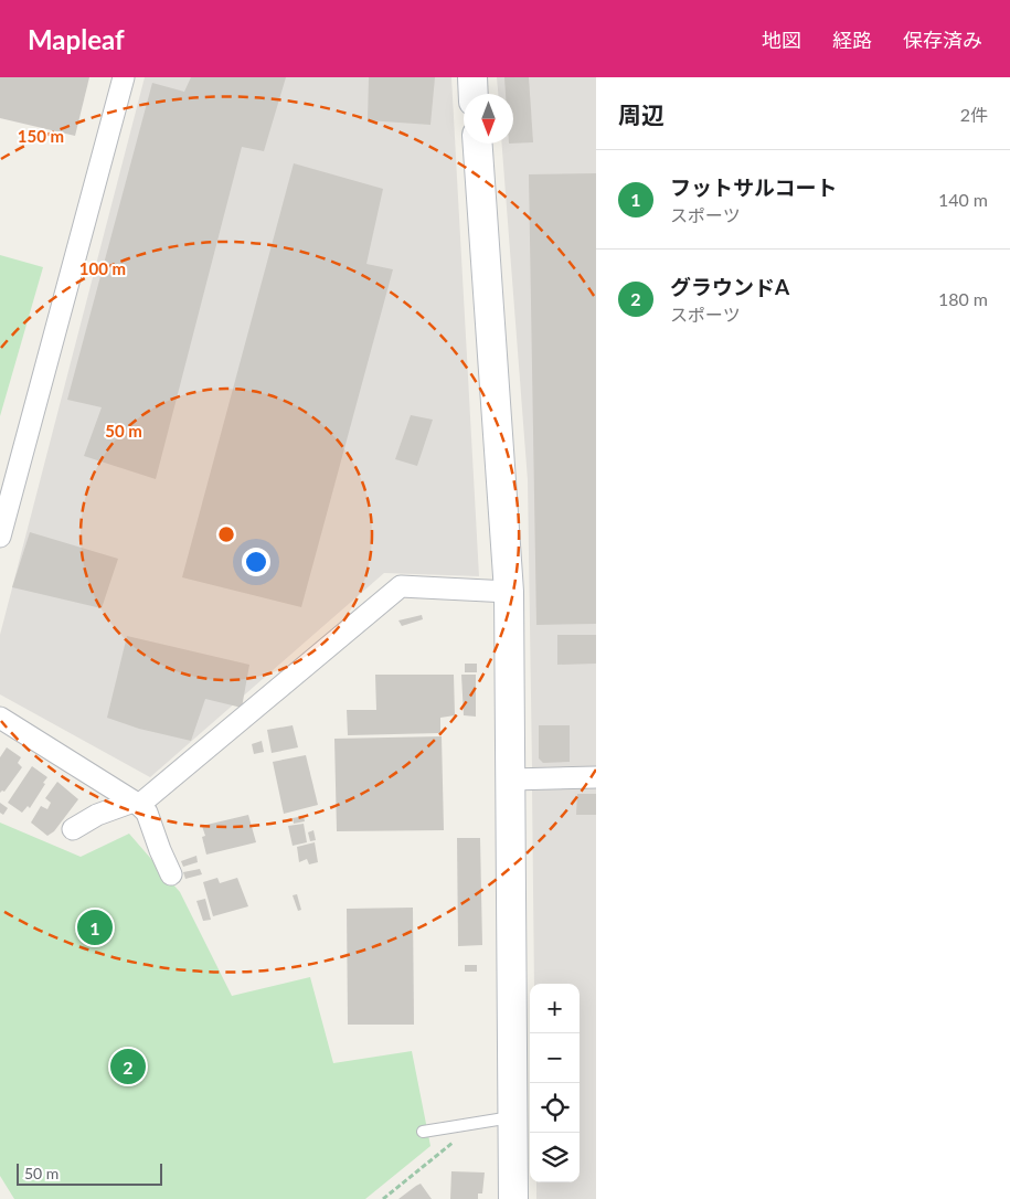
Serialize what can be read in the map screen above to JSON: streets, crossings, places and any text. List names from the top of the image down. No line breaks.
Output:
{"scale_bar":"50 m","north":"bottom","page":{"header":"Mapleaf","nav":["地図","経路","保存済み"],"heading":["周辺","2件"],"list":[{"mark":"1","name":"フットサルコート","note":"スポーツ","value":"140 m"},{"mark":"2","name":"グラウンドA","note":"スポーツ","value":"180 m"}],"pins":["1","2"],"map_buttons":["+","−"],"scale":"50 m"},"rings":["150 m","100 m","50 m"]}
